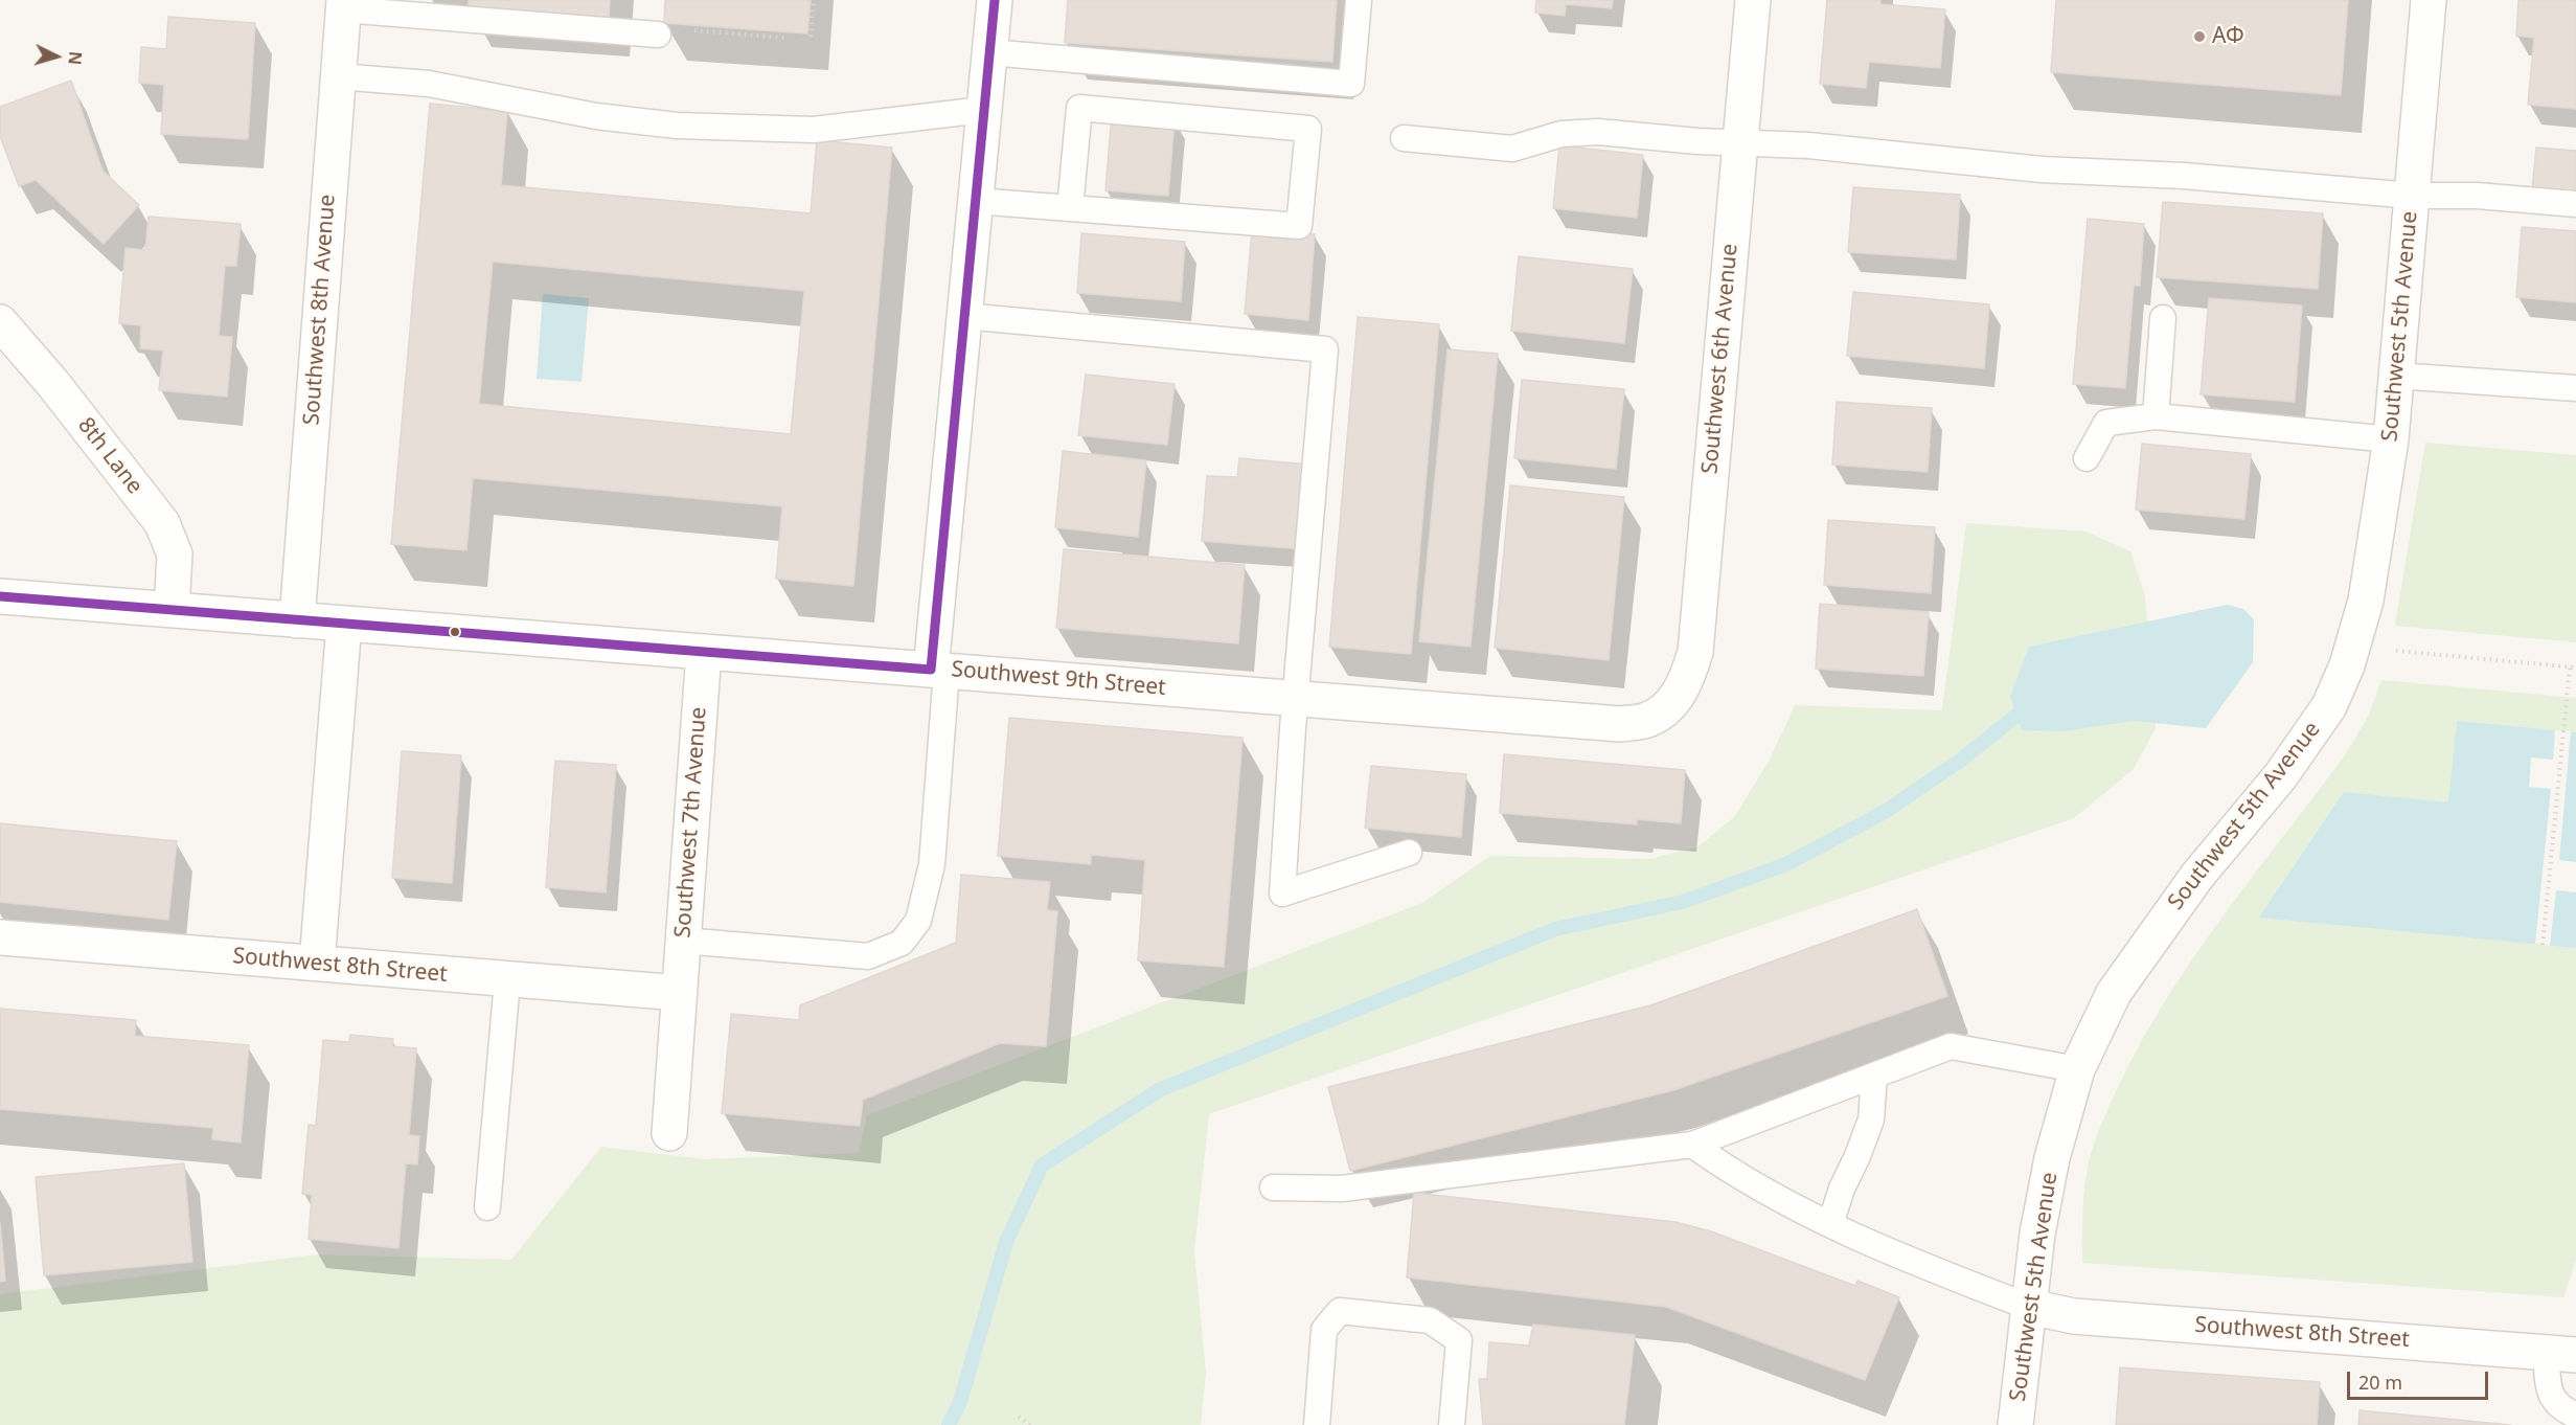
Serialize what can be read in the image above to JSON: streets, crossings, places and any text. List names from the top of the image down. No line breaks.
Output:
{"streets":{"street":["Southwest 8th Avenue","Southwest 5th Avenue","Southwest 6th Avenue","8th Lane","Southwest 9th Street","Southwest 7th Avenue","Southwest 8th Street"]},"crossings":[["Southwest 8th Avenue","Southwest 9th Street"],["Southwest 5th Avenue","Southwest 8th Street"],["Southwest 6th Avenue","Southwest 9th Street"],["8th Lane","Southwest 9th Street"],["Southwest 9th Street","Southwest 7th Avenue"],["Southwest 7th Avenue","Southwest 8th Street"]],"places":["ΑΦ"],"scale_bar":"20 m","north":"right"}
